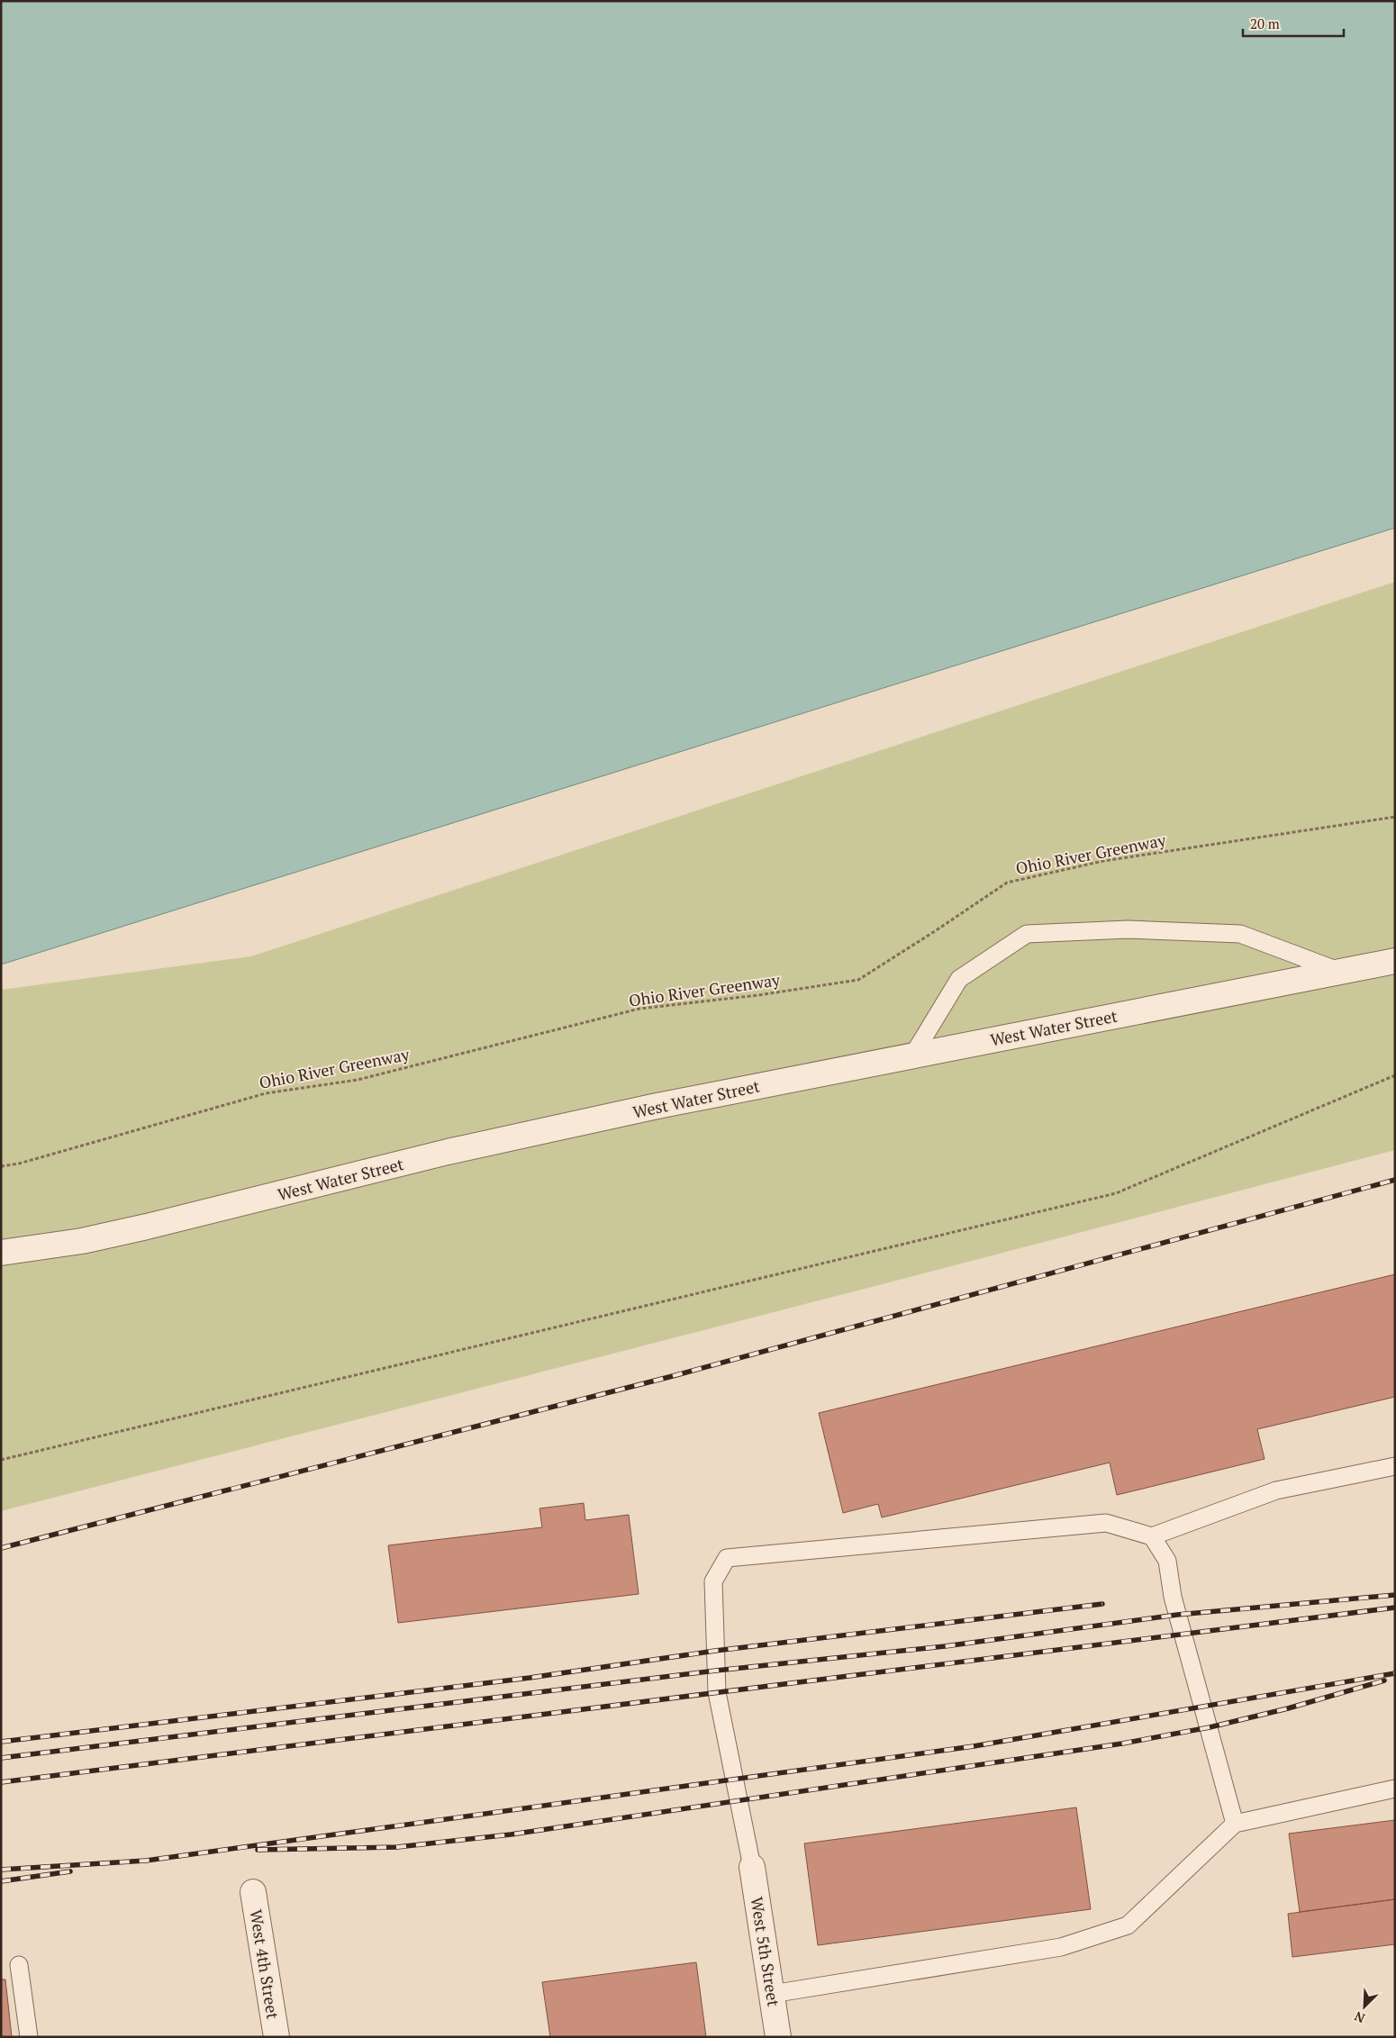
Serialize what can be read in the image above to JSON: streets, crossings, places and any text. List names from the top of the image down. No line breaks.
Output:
{"streets":{"street":["West Water Street","West 5th Street","West 4th Street"],"path":["Ohio River Greenway"]},"scale_bar":"20 m","north":"bottom left"}
